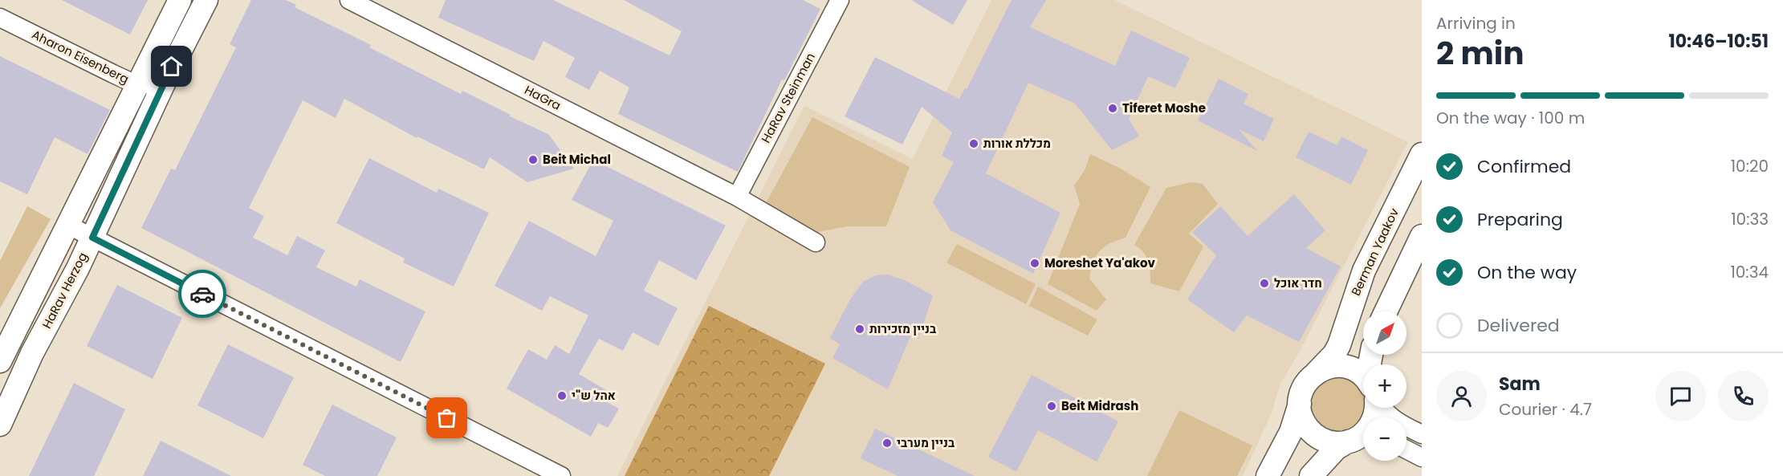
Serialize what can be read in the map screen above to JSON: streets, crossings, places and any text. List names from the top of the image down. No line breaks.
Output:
{"streets":{"street":["Aharon Eisenberg","HaGra","HaRav Steinman","Berman Yaakov","HaRav Herzog"]},"crossings":[["Aharon Eisenberg","HaRav Herzog"],["HaGra","HaRav Steinman"]],"places":["Tiferet Moshe","מכללת אורות","Beit Michal","Moreshet Ya'akov","חדר אוכל","בניין מזכירות","אהל ש\"י","Beit Midrash","בניין מערבי"],"north":"top right","page":{"heading":["2 min","Arriving in","10:46–10:51"],"panel":["Sam","Courier · 4.7"],"bar":"On the way · 100 m","list":[["Confirmed","10:20"],["Preparing","10:33"],["On the way","10:34"],"Delivered"],"map_buttons":["+","−"]}}
